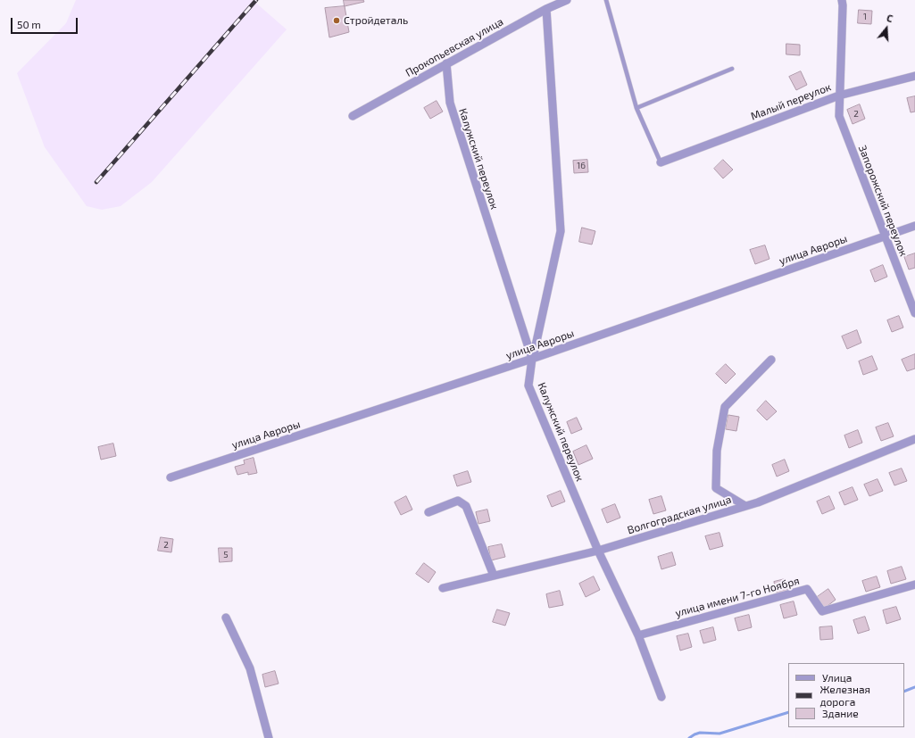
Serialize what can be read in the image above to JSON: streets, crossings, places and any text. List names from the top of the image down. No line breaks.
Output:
{"streets":{"street":["Прокопьевская улица","Малый переулок","Калужский переулок","Запорожский переулок","улица Авроры","Волгоградская улица","улица имени 7-го Ноября"]},"crossings":[["Прокопьевская улица","Калужский переулок"],["Малый переулок","Запорожский переулок"],["Калужский переулок","улица Авроры"],["Калужский переулок","Волгоградская улица"],["Калужский переулок","улица имени 7-го Ноября"],["Запорожский переулок","улица Авроры"]],"places":["Стройдеталь"],"house_numbers":["1","2","16","2","5"],"legend":["Улица","Железная дорога","Здание"],"scale_bar":"50 m","north":"top"}
